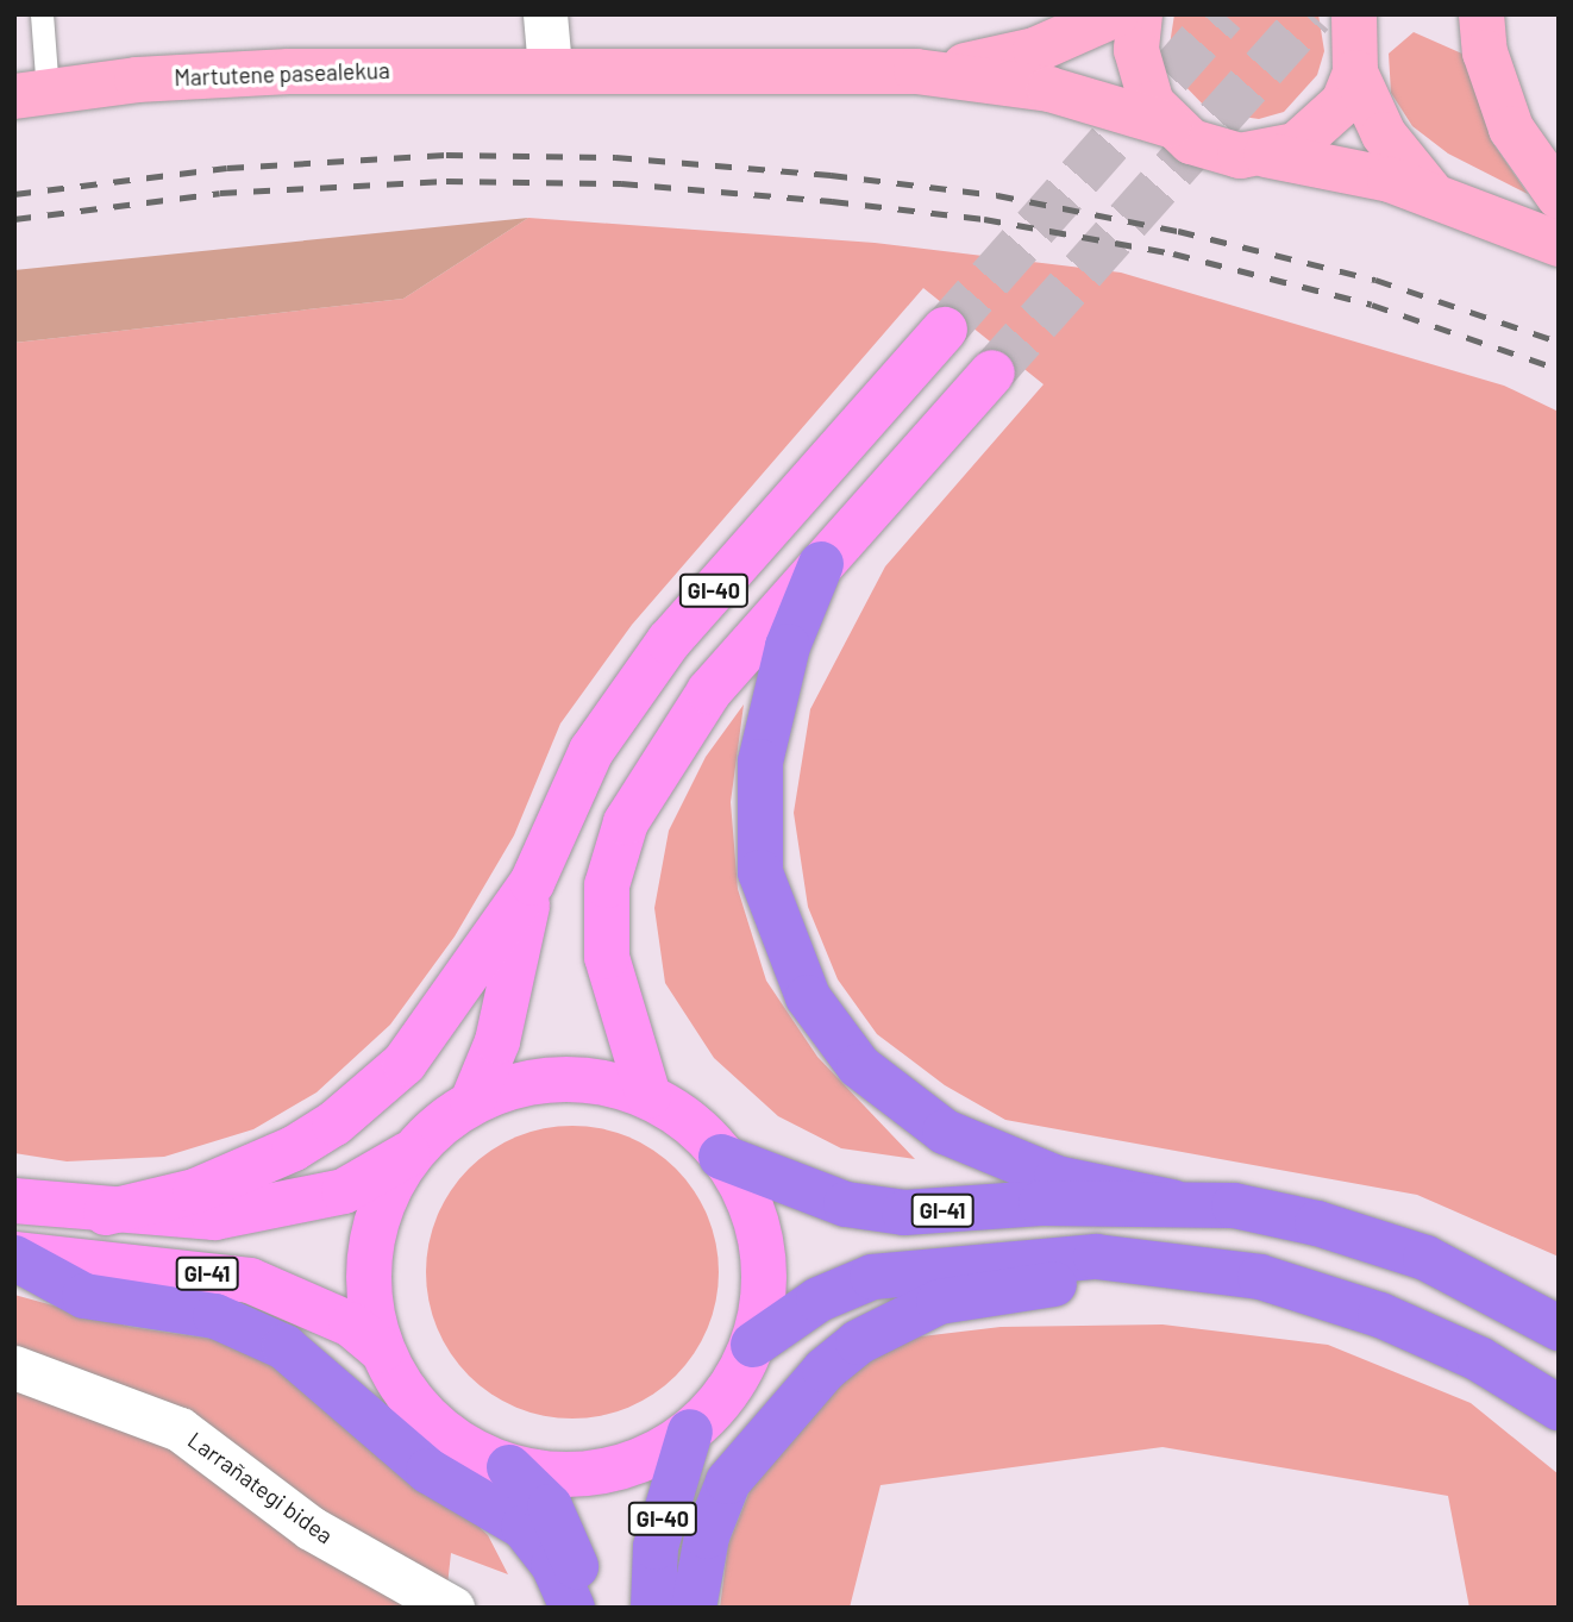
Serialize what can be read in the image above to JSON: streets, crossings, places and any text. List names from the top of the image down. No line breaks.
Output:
{"streets":{"highway":["GI-40","GI-41"],"main road":["Martutene pasealekua"],"street":["Larrañategi bidea"]},"crossings":[["GI-40","GI-41"]]}
